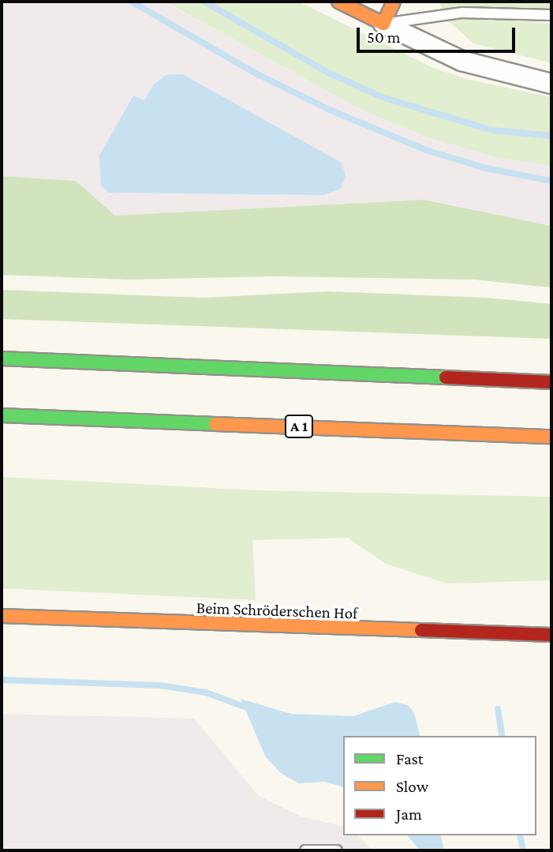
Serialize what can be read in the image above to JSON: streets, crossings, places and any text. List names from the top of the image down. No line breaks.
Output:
{"streets":{"main road":["A 1","Beim Schröderschen Hof"]},"legend":["Fast","Slow","Jam"],"scale_bar":"50 m"}
